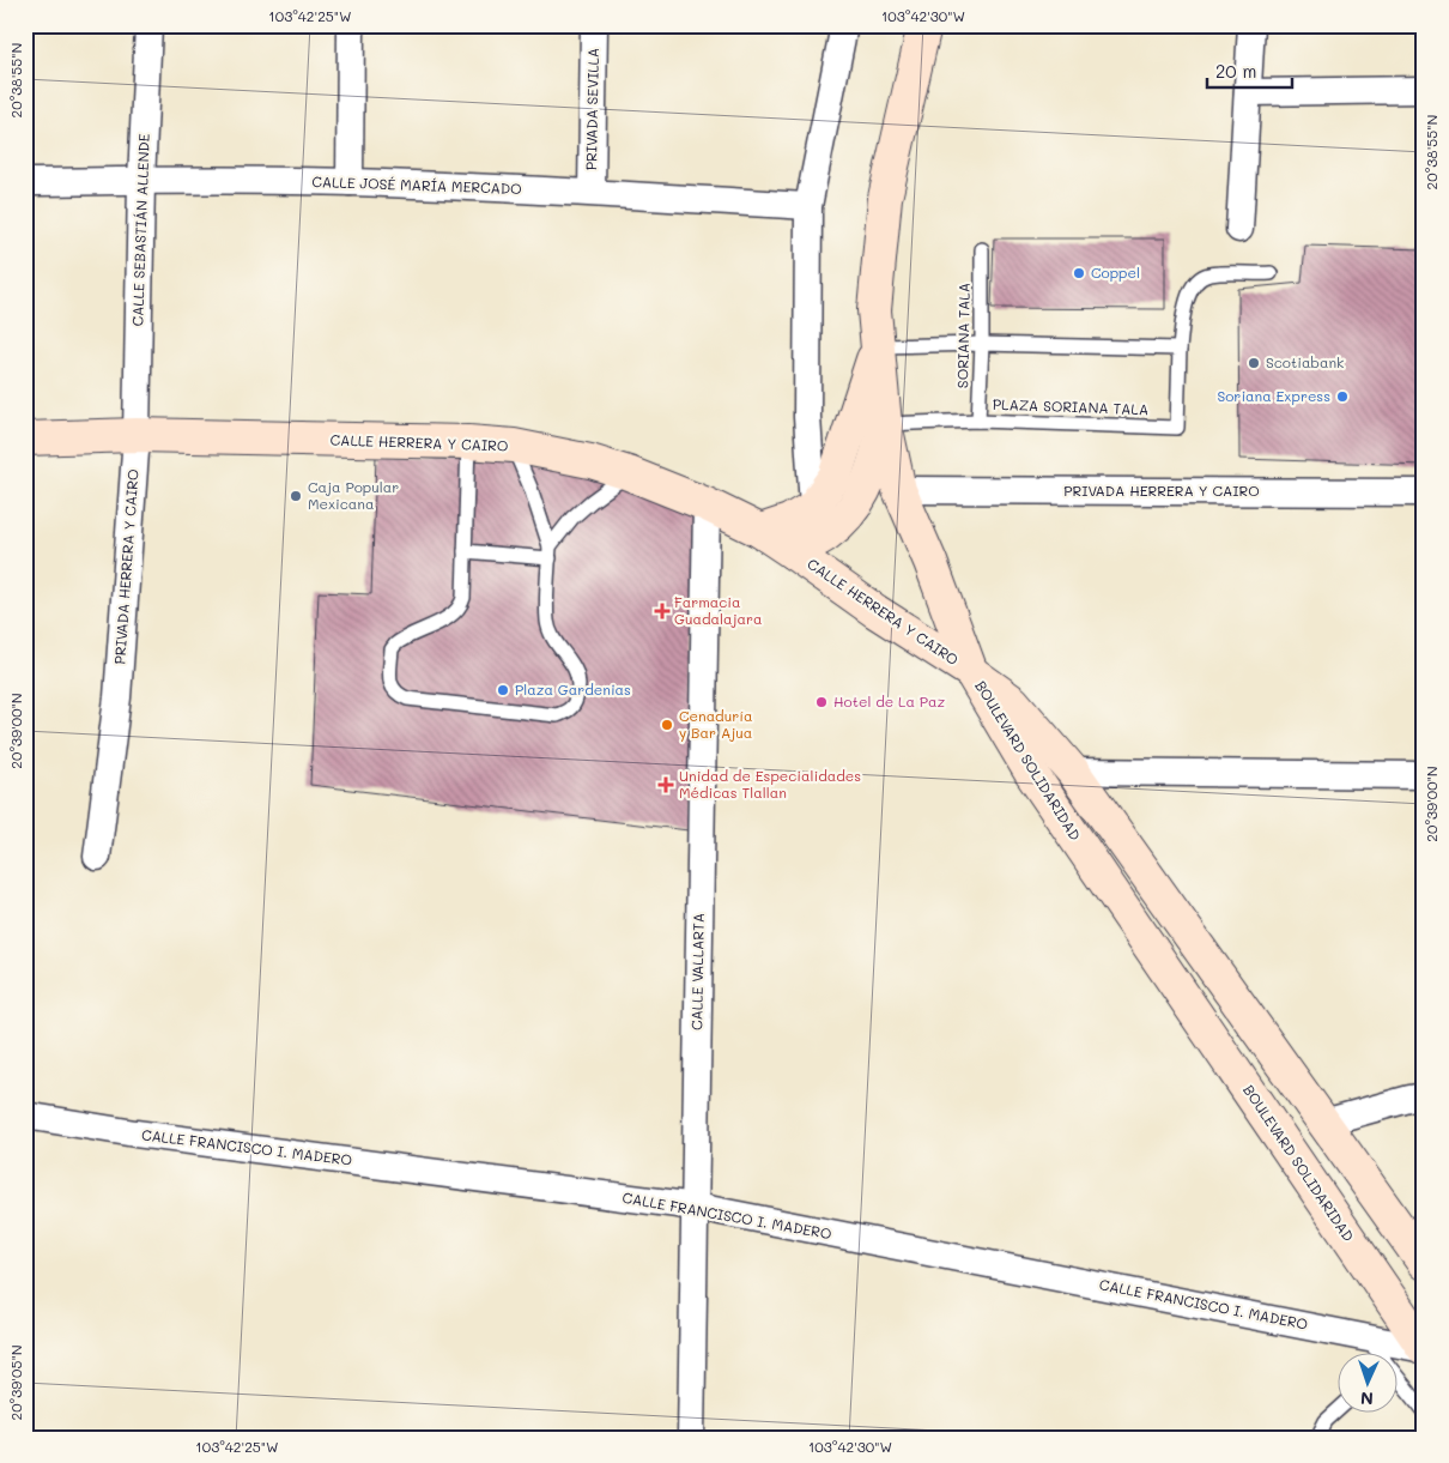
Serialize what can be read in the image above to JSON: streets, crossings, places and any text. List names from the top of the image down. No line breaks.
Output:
{"streets":{"main road":["CALLE HERRERA Y CAIRO","BOULEVARD SOLIDARIDAD"],"street":["PRIVADA SEVILLA","CALLE JOSÉ MARÍA MERCADO","CALLE SEBASTIÁN ALLENDE","PRIVADA HERRERA Y CAIRO","CALLE VALLARTA","CALLE FRANCISCO I. MADERO"],"lane":["SORIANA TALA","PLAZA SORIANA TALA"]},"crossings":[["PRIVADA SEVILLA","CALLE JOSÉ MARÍA MERCADO"],["CALLE JOSÉ MARÍA MERCADO","CALLE SEBASTIÁN ALLENDE"],["CALLE SEBASTIÁN ALLENDE","CALLE HERRERA Y CAIRO"],["CALLE SEBASTIÁN ALLENDE","PRIVADA HERRERA Y CAIRO"],["SORIANA TALA","PLAZA SORIANA TALA"],["CALLE HERRERA Y CAIRO","PRIVADA HERRERA Y CAIRO"],["CALLE HERRERA Y CAIRO","BOULEVARD SOLIDARIDAD"],["CALLE HERRERA Y CAIRO","CALLE VALLARTA"],["BOULEVARD SOLIDARIDAD","CALLE FRANCISCO I. MADERO"],["CALLE VALLARTA","CALLE FRANCISCO I. MADERO"]],"places":{"other":["Coppel","Scotiabank","Soriana Express","Caja Popular Mexicana","Plaza Gardenias","Hotel de La Paz","Cenaduría y Bar Ajua"],"health":["Farmacia Guadalajara","Unidad de Especialidades Médicas Tlallan"]},"scale_bar":"20 m","north":"bottom","coordinates":["103°42'25\"W","103°42'30\"W","20°38'55\"N","20°39'00\"N","20°39'05\"N"]}
